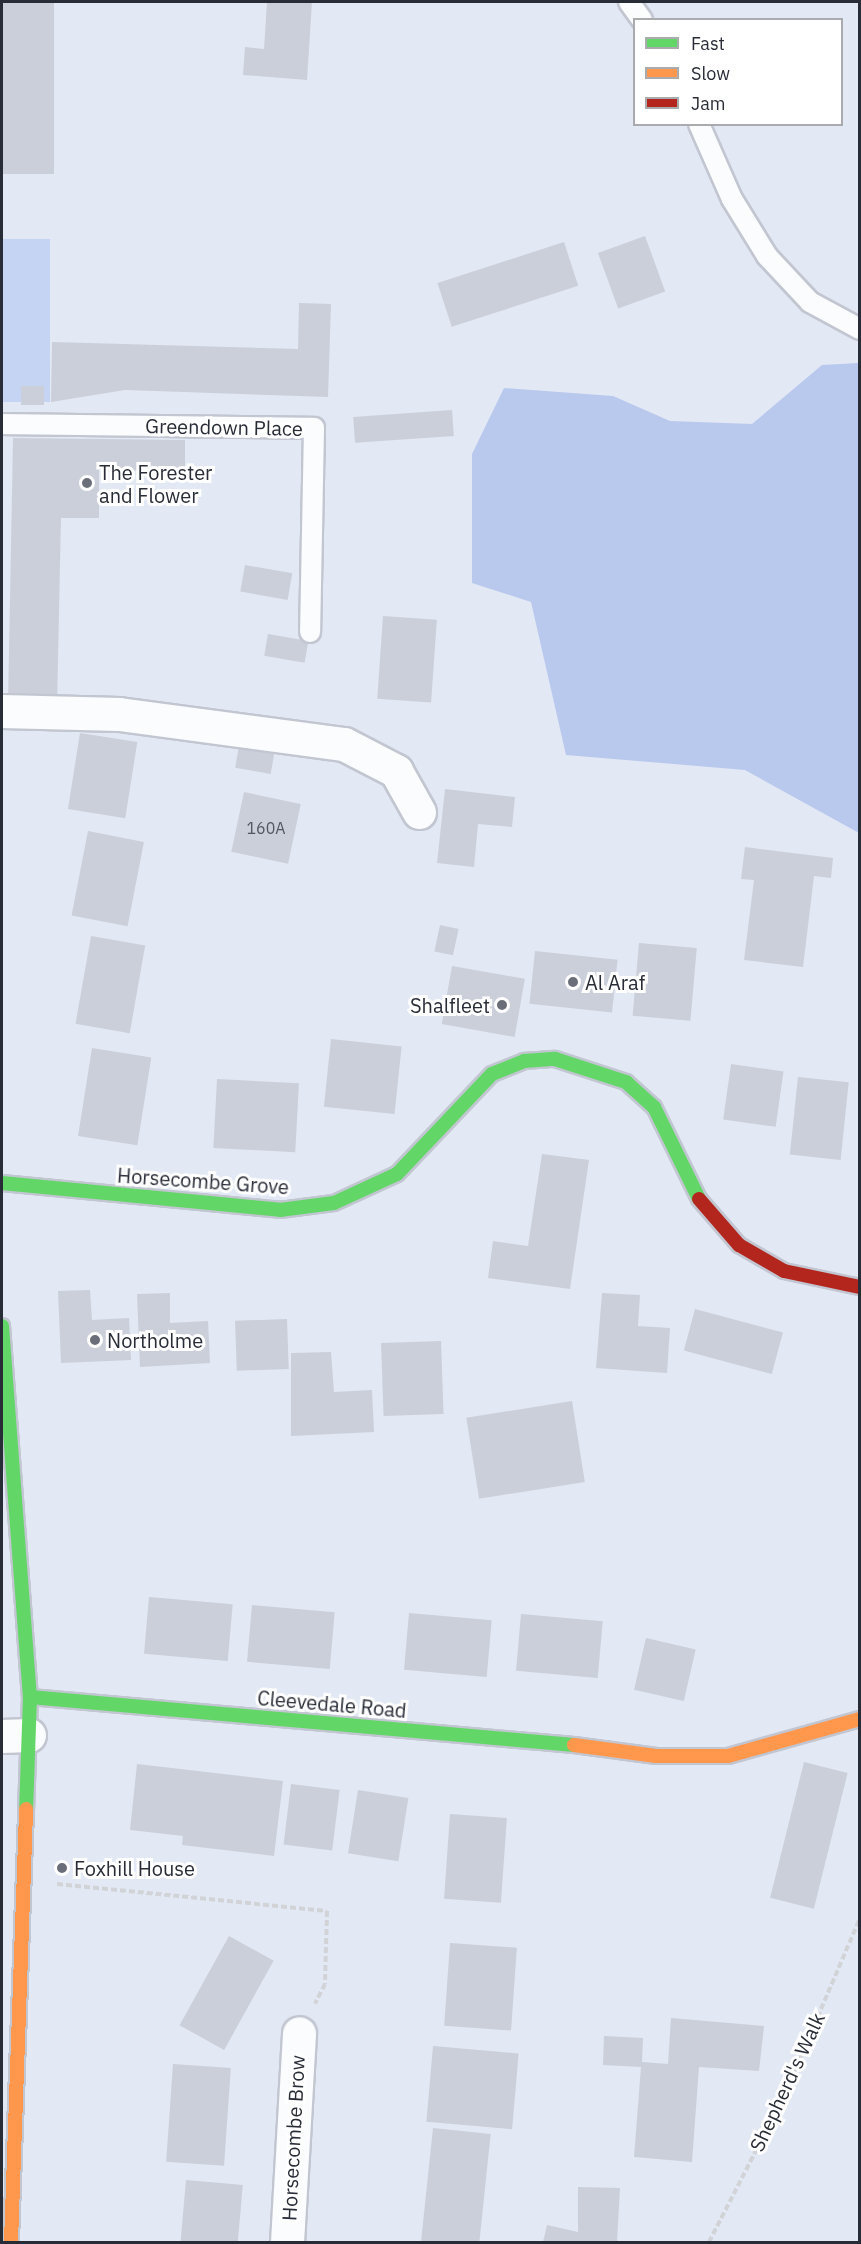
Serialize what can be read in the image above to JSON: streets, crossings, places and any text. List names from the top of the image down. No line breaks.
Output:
{"streets":{"street":["Horsecombe Grove","Cleevedale Road","Horsecombe Brow"],"lane":["Greendown Place"],"path":["Shepherd's Walk"]},"places":["The Forester and Flower","Al Araf","Shalfleet","Northolme","Foxhill House"],"house_numbers":["160А"],"legend":["Fast","Slow","Jam"]}
